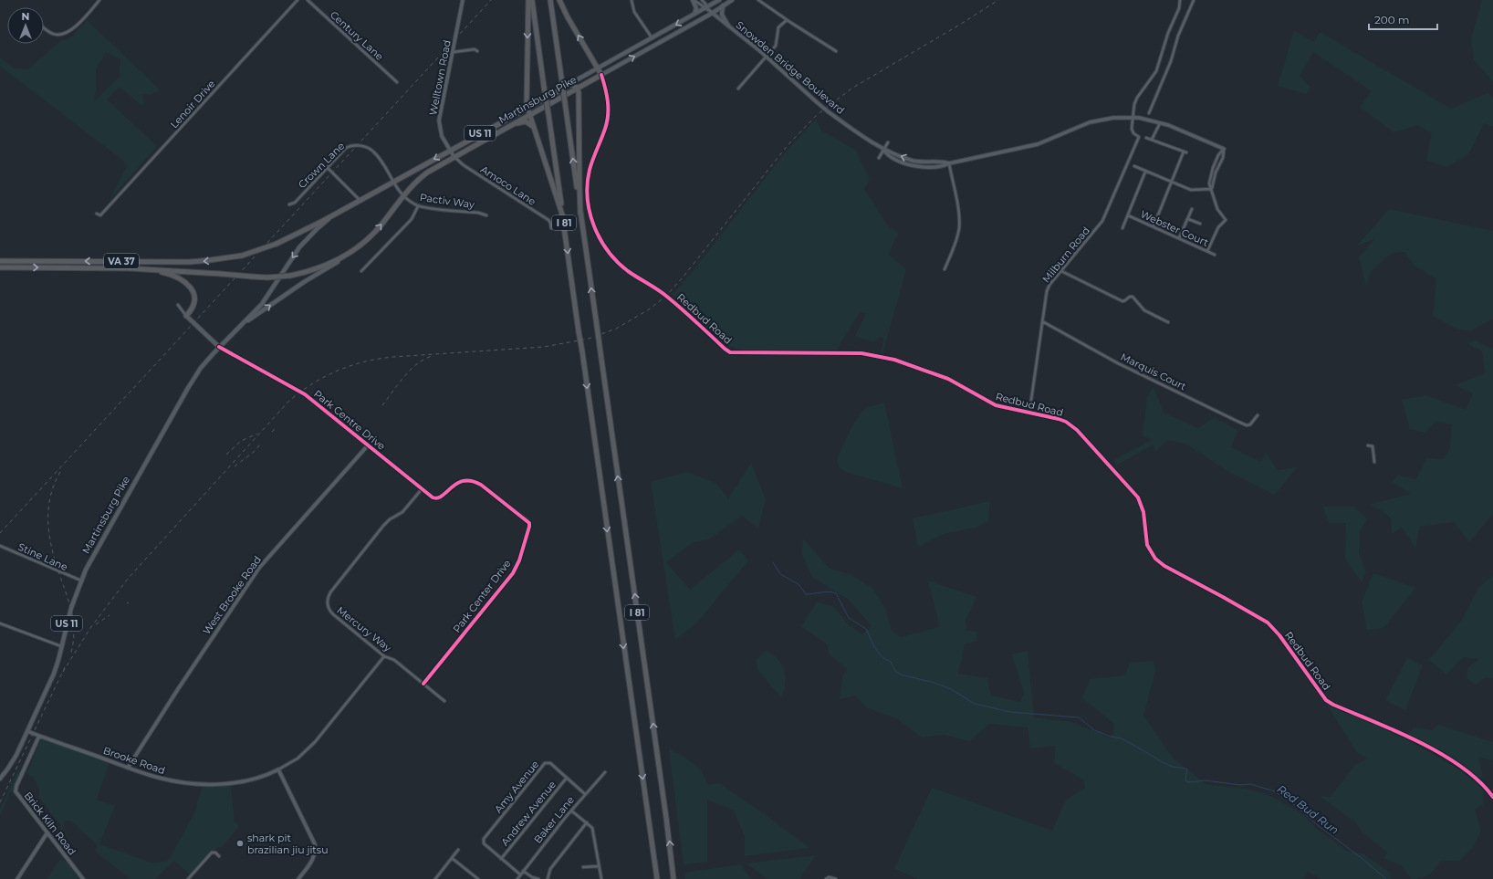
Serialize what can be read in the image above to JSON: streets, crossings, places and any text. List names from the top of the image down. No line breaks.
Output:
{"streets":{"highway":["Martinsburg Pike","US 11","I 81","VA 37"],"street":["Century Lane","Snowden Bridge Boulevard","Welltown Road","Lenoir Drive","Crown Lane","Amoco Lane","Pactiv Way","Webster Court","Milburn Road","Redbud Road","Marquis Court","Park Centre Drive","Stine Lane","West Brooke Road","Park Center Drive","Mercury Way","Brooke Road","Amy Avenue","Andrew Avenue","Baker Lane","Brick Kiln Road"]},"crossings":[["Snowden Bridge Boulevard","Martinsburg Pike"],["Snowden Bridge Boulevard","Milburn Road"],["Welltown Road","Martinsburg Pike"],["Welltown Road","Amoco Lane"],["Martinsburg Pike","US 11"],["Martinsburg Pike","Crown Lane"],["Martinsburg Pike","Amoco Lane"],["Martinsburg Pike","Pactiv Way"],["Martinsburg Pike","VA 37"],["Martinsburg Pike","Redbud Road"],["Martinsburg Pike","Park Centre Drive"],["Martinsburg Pike","Stine Lane"],["Martinsburg Pike","Brooke Road"],["US 11","VA 37"],["US 11","Brooke Road"],["Crown Lane","Pactiv Way"],["Milburn Road","Redbud Road"],["Milburn Road","Marquis Court"],["Park Centre Drive","West Brooke Road"],["Park Centre Drive","Park Center Drive"],["West Brooke Road","Brooke Road"],["Park Center Drive","Mercury Way"],["Mercury Way","Brooke Road"],["Brooke Road","Brick Kiln Road"],["Amy Avenue","Andrew Avenue"],["Amy Avenue","Baker Lane"]],"water":["Red Bud Run"],"places":["shark pit brazilian jiu jitsu"],"scale_bar":"200 m","north":"top"}
